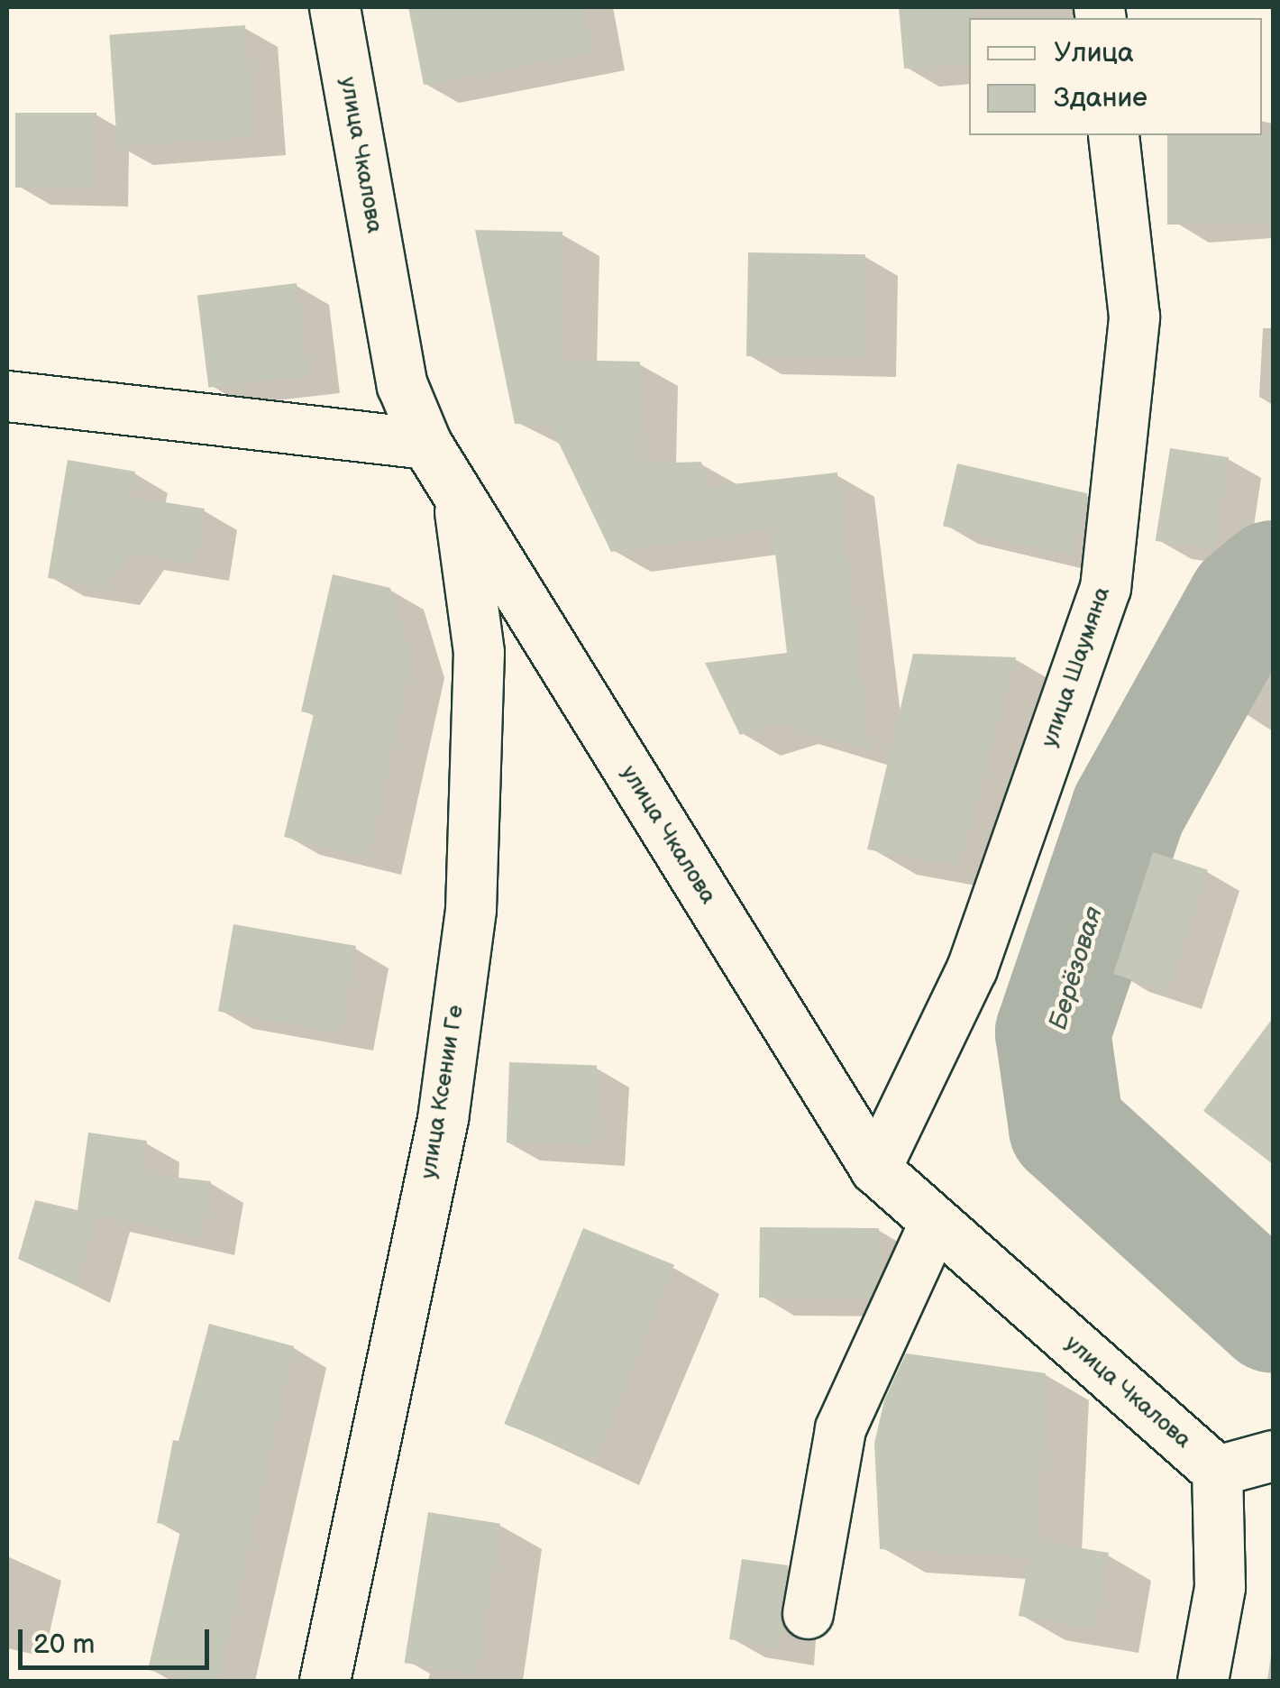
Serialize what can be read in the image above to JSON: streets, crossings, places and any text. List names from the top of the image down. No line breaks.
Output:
{"streets":{"street":["улица Чкалова","улица Шаумяна","улица Ксении Ге"]},"crossings":[["улица Чкалова","улица Шаумяна"],["улица Чкалова","улица Ксении Ге"]],"water":["Берёзовая"],"legend":["Улица","Здание"],"scale_bar":"20 m"}
